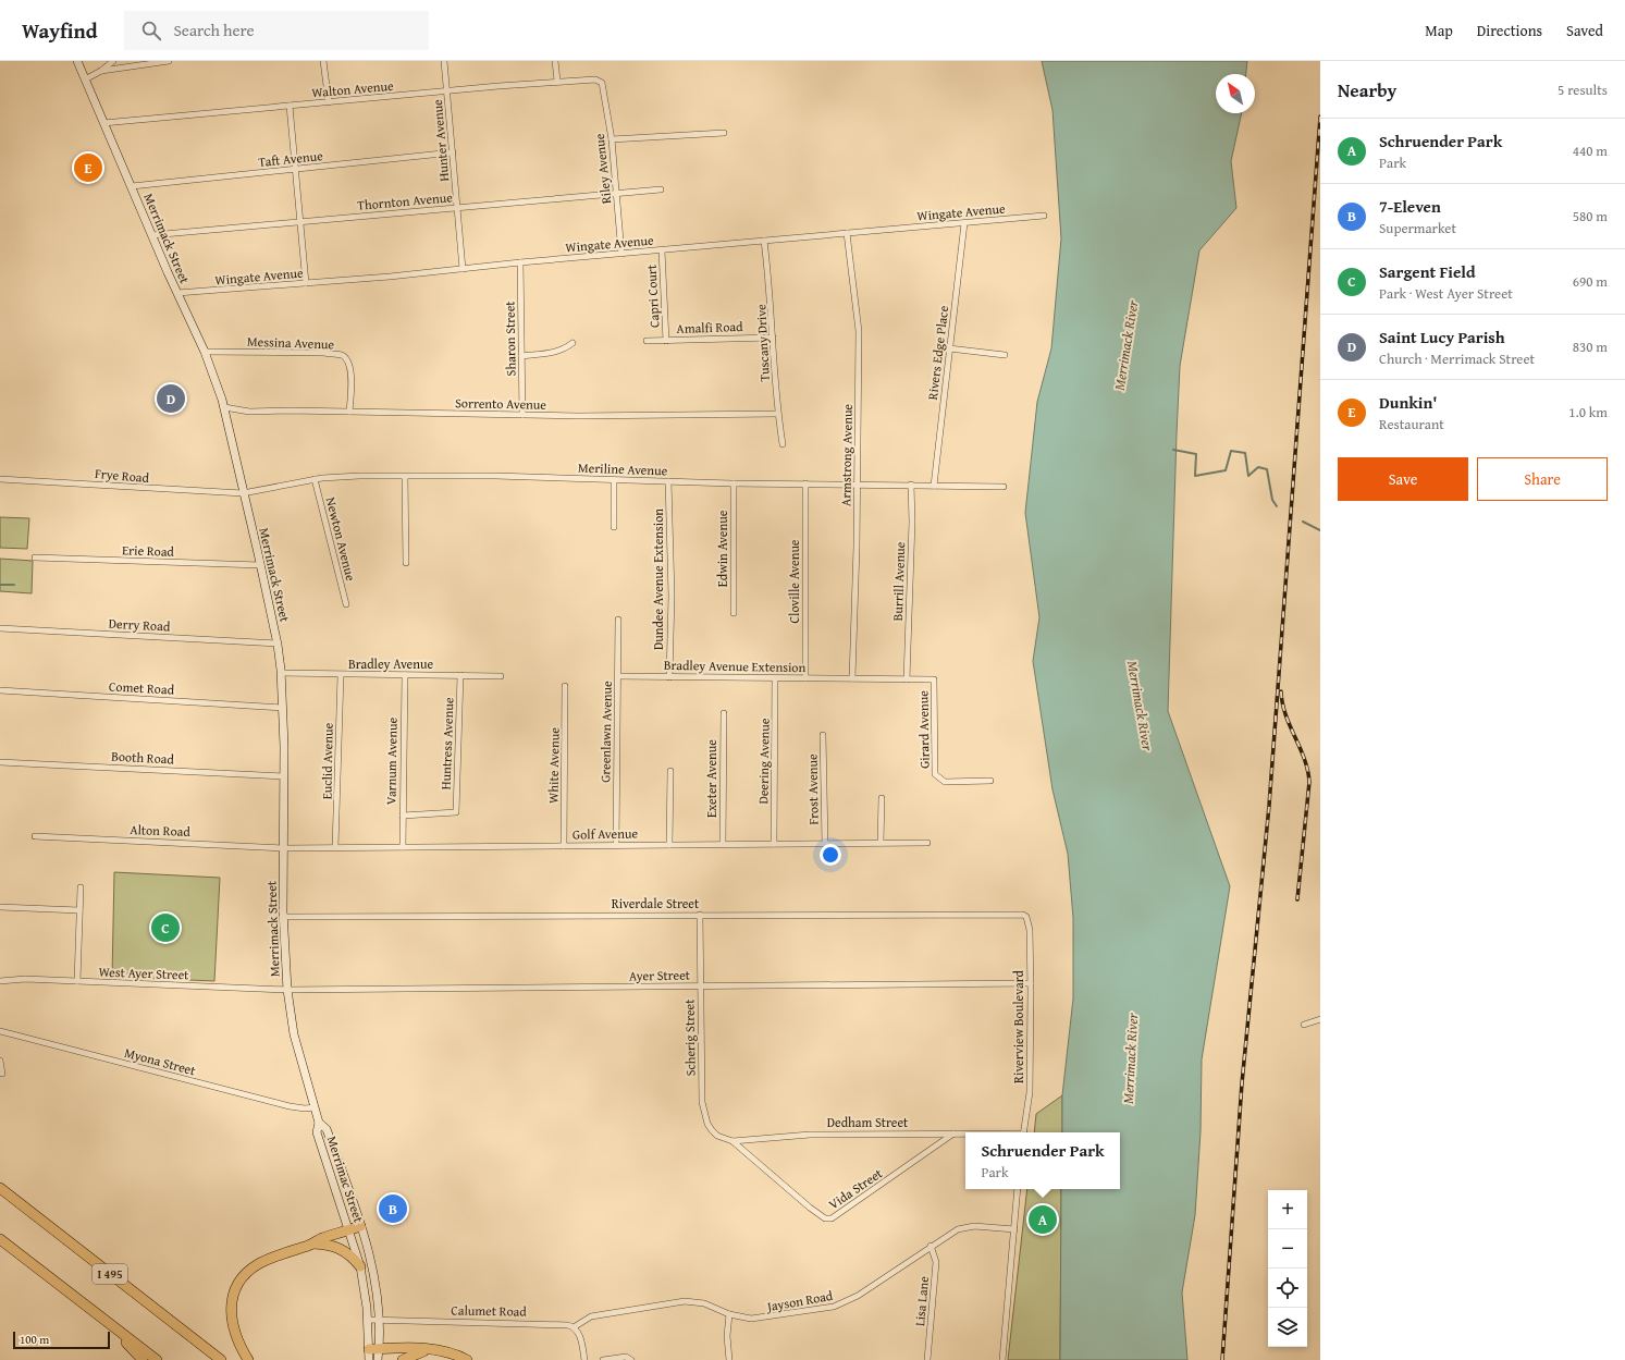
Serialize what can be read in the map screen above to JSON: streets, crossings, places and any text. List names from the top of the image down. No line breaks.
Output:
{"streets":{"highway":["I 495"],"main road":["Merrimack Street","Merrimac Street"],"street":["Walton Avenue","Hunter Avenue","Taft Avenue","Riley Avenue","Thornton Avenue","Wingate Avenue","Capri Court","Amalfi Road","Sharon Street","Messina Avenue","Tuscany Drive","Rivers Edge Place","Sorrento Avenue","Armstrong Avenue","Meriline Avenue","Frye Road","Newton Avenue","Edwin Avenue","Erie Road","Dundee Avenue Extension","Cloville Avenue","Burrill Avenue","Derry Road","Bradley Avenue","Bradley Avenue Extension","Comet Road","Girard Avenue","Greenlawn Avenue","Huntress Avenue","Booth Road","Euclid Avenue","Varnum Avenue","Deering Avenue","White Avenue","Exeter Avenue","Frost Avenue","Alton Road","Golf Avenue","Riverdale Street","West Ayer Street","Ayer Street","Riverview Boulevard","Scherig Street","Myona Street","Dedham Street","Vida Street","Jayson Road","Lisa Lane","Calumet Road"]},"crossings":[["Walton Avenue","Hunter Avenue"],["Walton Avenue","Riley Avenue"],["Walton Avenue","Merrimack Street"],["Hunter Avenue","Taft Avenue"],["Hunter Avenue","Thornton Avenue"],["Hunter Avenue","Wingate Avenue"],["Taft Avenue","Merrimack Street"],["Riley Avenue","Thornton Avenue"],["Riley Avenue","Wingate Avenue"],["Thornton Avenue","Merrimack Street"],["Wingate Avenue","Merrimack Street"],["Wingate Avenue","Capri Court"],["Wingate Avenue","Sharon Street"],["Wingate Avenue","Tuscany Drive"],["Wingate Avenue","Rivers Edge Place"],["Wingate Avenue","Armstrong Avenue"],["Merrimack Street","Messina Avenue"],["Merrimack Street","Sorrento Avenue"],["Merrimack Street","Meriline Avenue"],["Merrimack Street","Frye Road"],["Merrimack Street","Erie Road"],["Merrimack Street","Derry Road"],["Merrimack Street","Bradley Avenue"],["Merrimack Street","Comet Road"],["Merrimack Street","Booth Road"],["Merrimack Street","Alton Road"],["Merrimack Street","Golf Avenue"],["Merrimack Street","Riverdale Street"],["Merrimack Street","West Ayer Street"],["Merrimack Street","Ayer Street"],["Merrimack Street","Myona Street"],["Merrimack Street","Merrimac Street"],["Capri Court","Amalfi Road"],["Amalfi Road","Tuscany Drive"],["Sharon Street","Sorrento Avenue"],["Messina Avenue","Sorrento Avenue"],["Tuscany Drive","Sorrento Avenue"],["Rivers Edge Place","Meriline Avenue"],["Armstrong Avenue","Meriline Avenue"],["Armstrong Avenue","Bradley Avenue Extension"],["Meriline Avenue","Frye Road"],["Meriline Avenue","Newton Avenue"],["Meriline Avenue","Edwin Avenue"],["Meriline Avenue","Dundee Avenue Extension"],["Meriline Avenue","Cloville Avenue"],["Meriline Avenue","Burrill Avenue"],["Dundee Avenue Extension","Bradley Avenue Extension"],["Cloville Avenue","Bradley Avenue Extension"],["Burrill Avenue","Girard Avenue"],["Bradley Avenue","Huntress Avenue"],["Bradley Avenue","Euclid Avenue"],["Bradley Avenue","Varnum Avenue"],["Bradley Avenue Extension","Greenlawn Avenue"],["Bradley Avenue Extension","Deering Avenue"],["Greenlawn Avenue","Golf Avenue"],["Huntress Avenue","Varnum Avenue"],["Euclid Avenue","Golf Avenue"],["Varnum Avenue","Golf Avenue"],["Deering Avenue","Golf Avenue"],["White Avenue","Golf Avenue"],["Exeter Avenue","Golf Avenue"],["Frost Avenue","Golf Avenue"],["Alton Road","Golf Avenue"],["Riverdale Street","Riverview Boulevard"],["Riverdale Street","Scherig Street"],["West Ayer Street","Ayer Street"],["Ayer Street","Riverview Boulevard"],["Ayer Street","Scherig Street"],["Scherig Street","Dedham Street"],["Dedham Street","Vida Street"],["Merrimac Street","Calumet Road"],["Jayson Road","Lisa Lane"],["Jayson Road","Calumet Road"]],"water":["Merrimack River"],"scale_bar":"100 m","north":"top left","page":{"header":"Wayfind","search":"Search here","nav":["Map","Directions","Saved"],"heading":["Nearby","5 results"],"list":[{"mark":"A","name":"Schruender Park","note":"Park","value":"440 m"},{"mark":"B","name":"7-Eleven","note":"Supermarket","value":"580 m"},{"mark":"C","name":"Sargent Field","note":"Park · West Ayer Street","value":"690 m"},{"mark":"D","name":"Saint Lucy Parish","note":"Church · Merrimack Street","value":"830 m"},{"mark":"E","name":"Dunkin'","note":"Restaurant","value":"1.0 km"}],"pins":["E","D","C","B","A"],"buttons":["Save","Share"],"popup":["Schruender Park","Park"],"map_buttons":["+","−"],"scale":"100 m"}}
